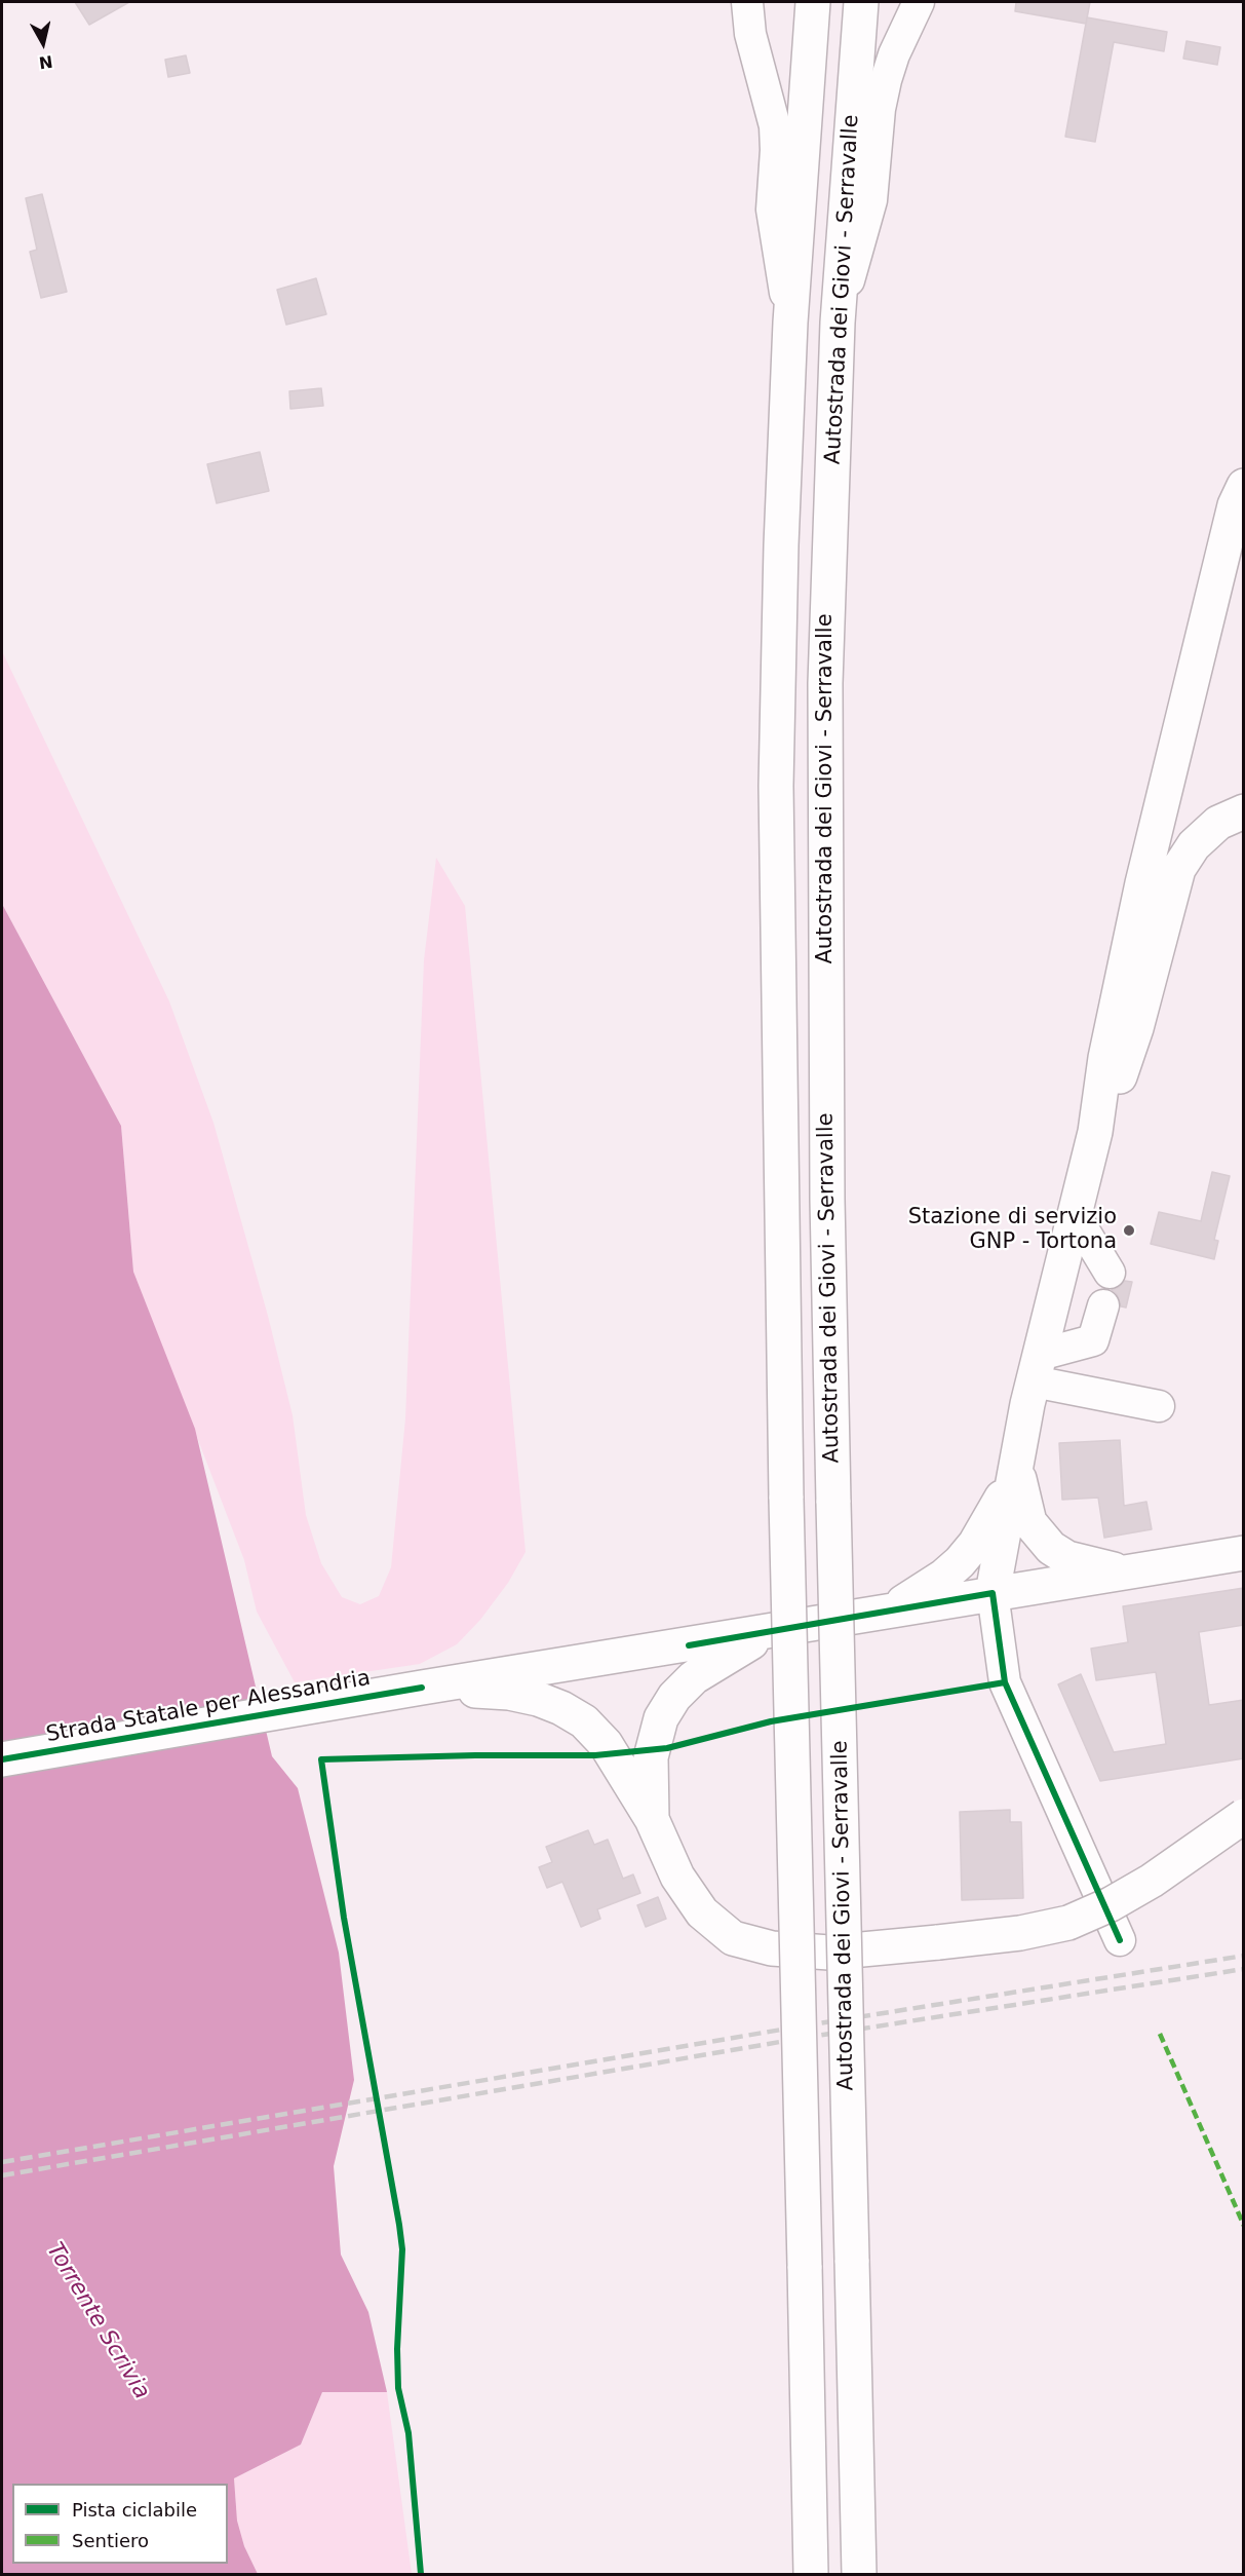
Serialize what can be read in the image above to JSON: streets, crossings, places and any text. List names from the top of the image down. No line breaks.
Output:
{"streets":{"main road":["Autostrada dei Giovi - Serravalle","Strada Statale per Alessandria"]},"water":["Torrente Scrivia"],"places":["Stazione di servizio GNP - Tortona"],"legend":["Pista ciclabile","Sentiero"],"north":"bottom"}
